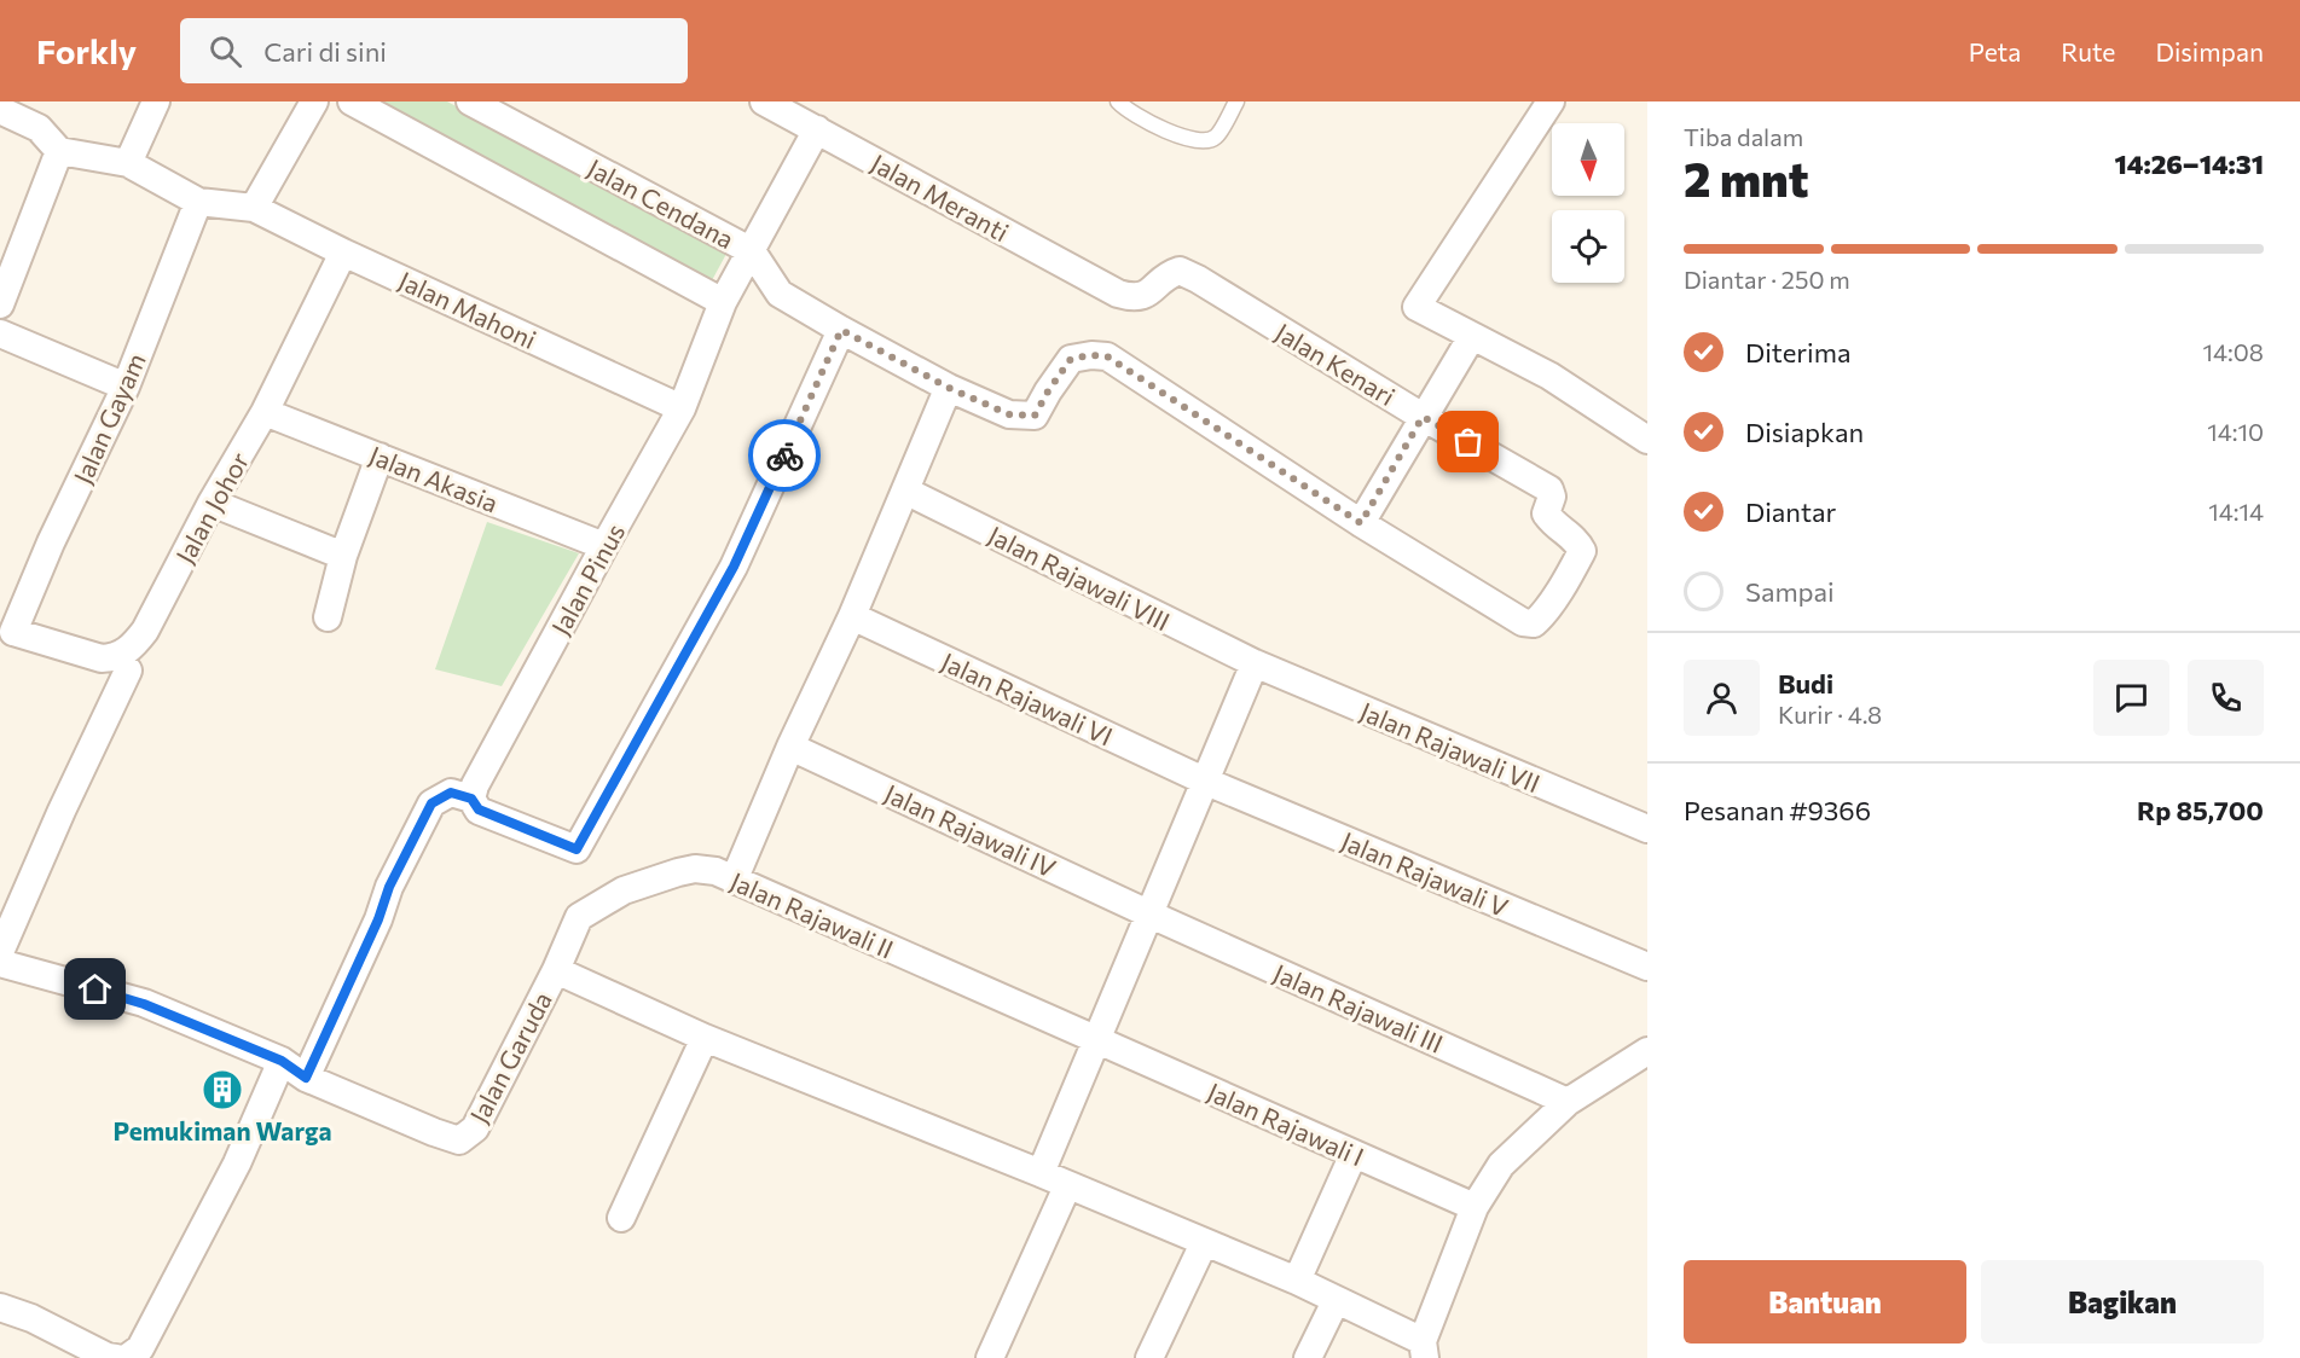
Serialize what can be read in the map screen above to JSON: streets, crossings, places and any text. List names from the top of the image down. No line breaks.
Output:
{"streets":{"street":["Jalan Meranti","Jalan Cendana","Jalan Mahoni","Jalan Kenari","Jalan Gayam","Jalan Akasia","Jalan Johor","Jalan Rajawali VIII","Jalan Pinus","Jalan Rajawali VI","Jalan Rajawali VII","Jalan Rajawali IV","Jalan Rajawali V","Jalan Rajawali II","Jalan Rajawali III","Jalan Garuda","Jalan Rajawali I"]},"crossings":[["Jalan Meranti","Jalan Kenari"],["Jalan Meranti","Jalan Pinus"],["Jalan Cendana","Jalan Kenari"],["Jalan Cendana","Jalan Pinus"],["Jalan Mahoni","Jalan Johor"],["Jalan Mahoni","Jalan Pinus"],["Jalan Gayam","Jalan Johor"],["Jalan Akasia","Jalan Johor"],["Jalan Akasia","Jalan Pinus"],["Jalan Rajawali VIII","Jalan Rajawali VII"],["Jalan Rajawali VI","Jalan Rajawali V"],["Jalan Rajawali IV","Jalan Rajawali III"],["Jalan Rajawali II","Jalan Garuda"],["Jalan Rajawali II","Jalan Rajawali I"]],"places":{"building":["Pemukiman Warga"]},"north":"bottom","page":{"header":"Forkly","search":"Cari di sini","nav":["Peta","Rute","Disimpan"],"heading":["2 mnt","Tiba dalam","14:26–14:31"],"panel":["Budi","Kurir · 4.8","Pesanan #9366","Rp 85,700"],"bar":"Diantar · 250 m","list":[["Diterima","14:08"],["Disiapkan","14:10"],["Diantar","14:14"],"Sampai"],"buttons":["Bantuan","Bagikan"]}}
